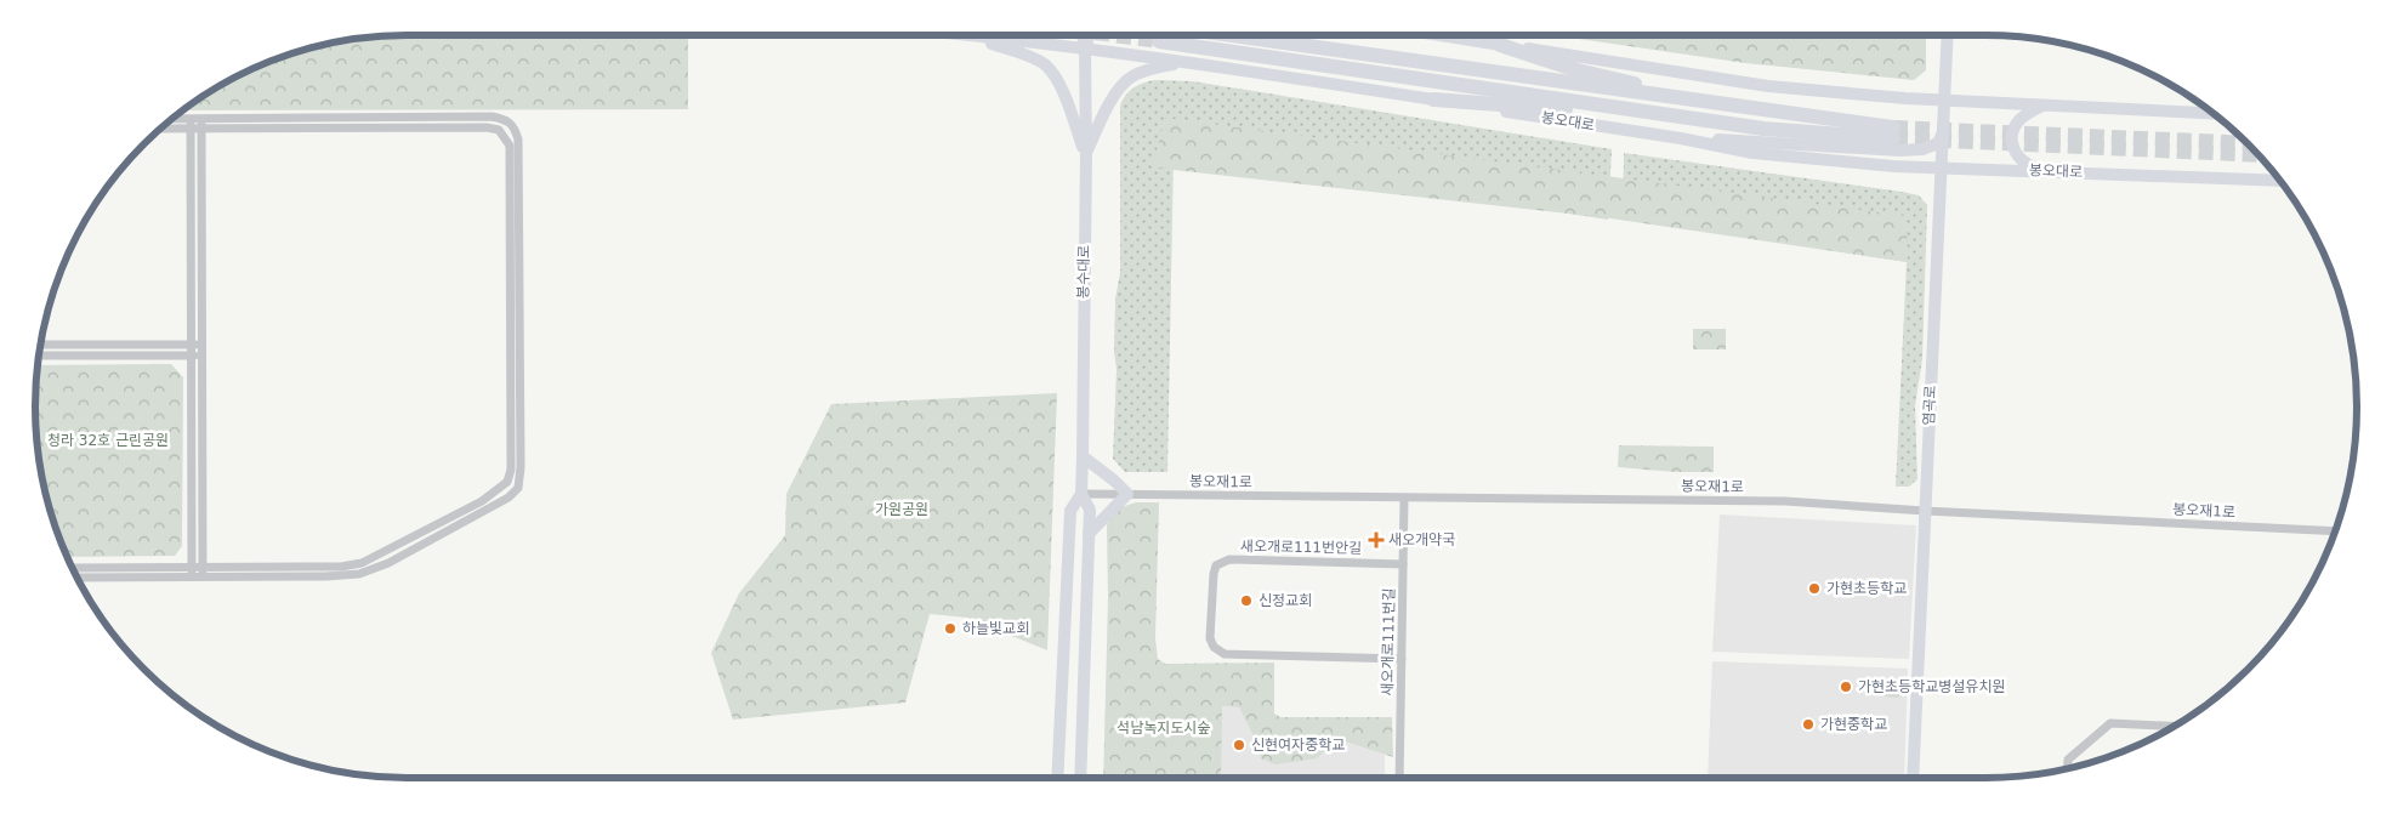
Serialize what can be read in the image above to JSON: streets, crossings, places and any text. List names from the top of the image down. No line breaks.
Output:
{"streets":{"highway":["봉오대로"],"main road":["봉수대로","염곡로"],"street":["봉오재1로","새오개로111번안길","새오개로111번길"]},"crossings":[["봉오대로","봉수대로"],["봉오대로","염곡로"],["봉수대로","봉오재1로"],["염곡로","봉오재1로"],["봉오재1로","새오개로111번길"],["새오개로111번안길","새오개로111번길"]],"parks":["청라 32호 근린공원","가원공원","석남녹지도시숲"],"places":{"health":["새오개약국"],"other":["가현초등학교","신정교회","하늘빛교회","가현초등학교병설유치원","가현중학교","신현여자중학교"]}}
